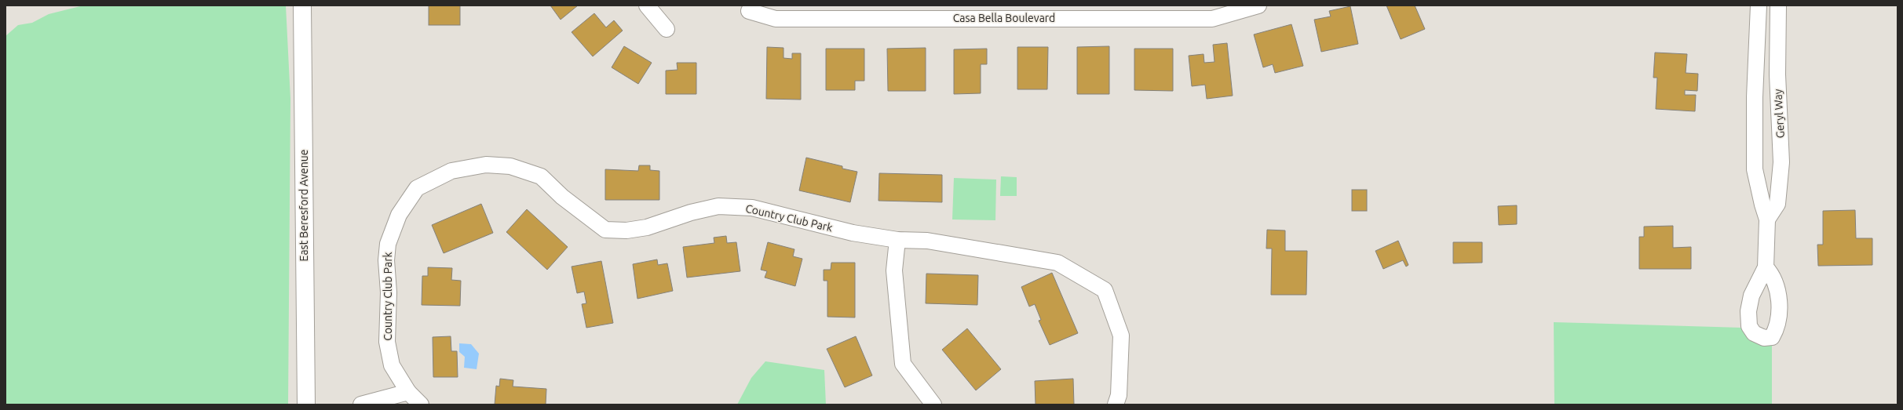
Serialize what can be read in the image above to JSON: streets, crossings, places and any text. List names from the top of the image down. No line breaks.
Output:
{"streets":{"street":["Casa Bella Boulevard","Geryl Way","East Beresford Avenue","Country Club Park"]}}
